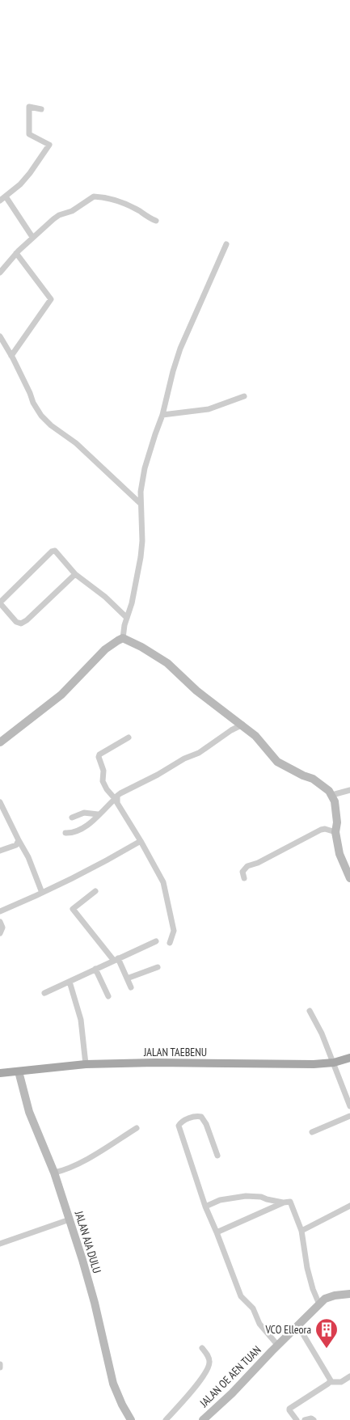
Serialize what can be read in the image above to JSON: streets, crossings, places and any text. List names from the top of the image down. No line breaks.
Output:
{"streets":{"main road":["JALAN TAEBENU"],"street":["JALAN AJA DULU","JALAN OE AEN TUAN"]},"crossings":[["JALAN TAEBENU","JALAN AJA DULU"]],"places":{"building":["VCO Elleora"]}}
